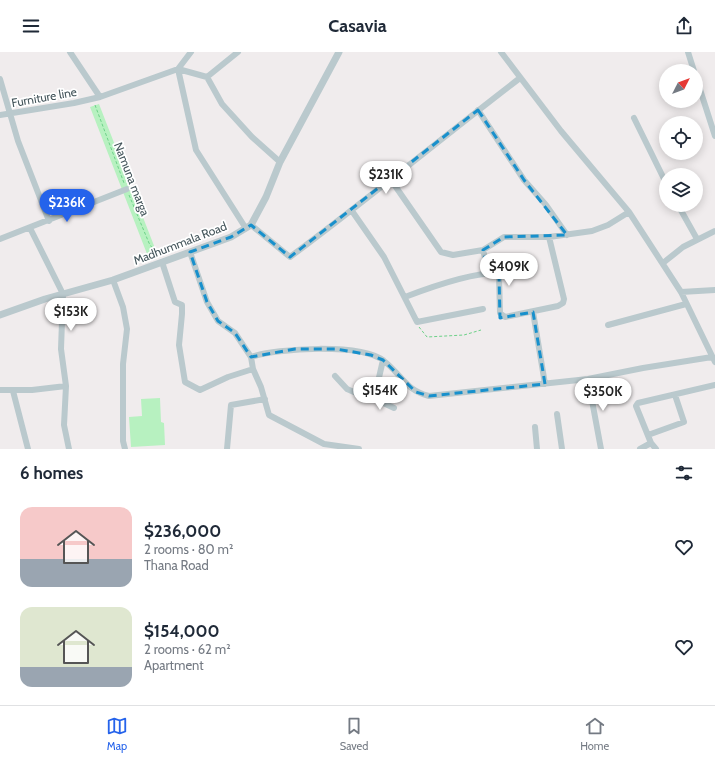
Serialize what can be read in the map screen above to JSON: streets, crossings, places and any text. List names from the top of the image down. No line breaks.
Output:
{"streets":{"street":["Furniture line","Madhummala Road"],"path":["Namuna marga"]},"crossings":[["Furniture line","Namuna marga"],["Namuna marga","Madhummala Road"]],"north":"top right","page":{"header":"Casavia","price":["$231K","$236K","$409K","$153K","$154K","$350K"],"heading":"6 homes","list":[{"name":"$236,000","note":"2 rooms · 80 m² · Thana Road"},{"name":"$154,000","note":"2 rooms · 62 m² · Apartment"}],"tabs":["Map","Saved","Home"]}}
